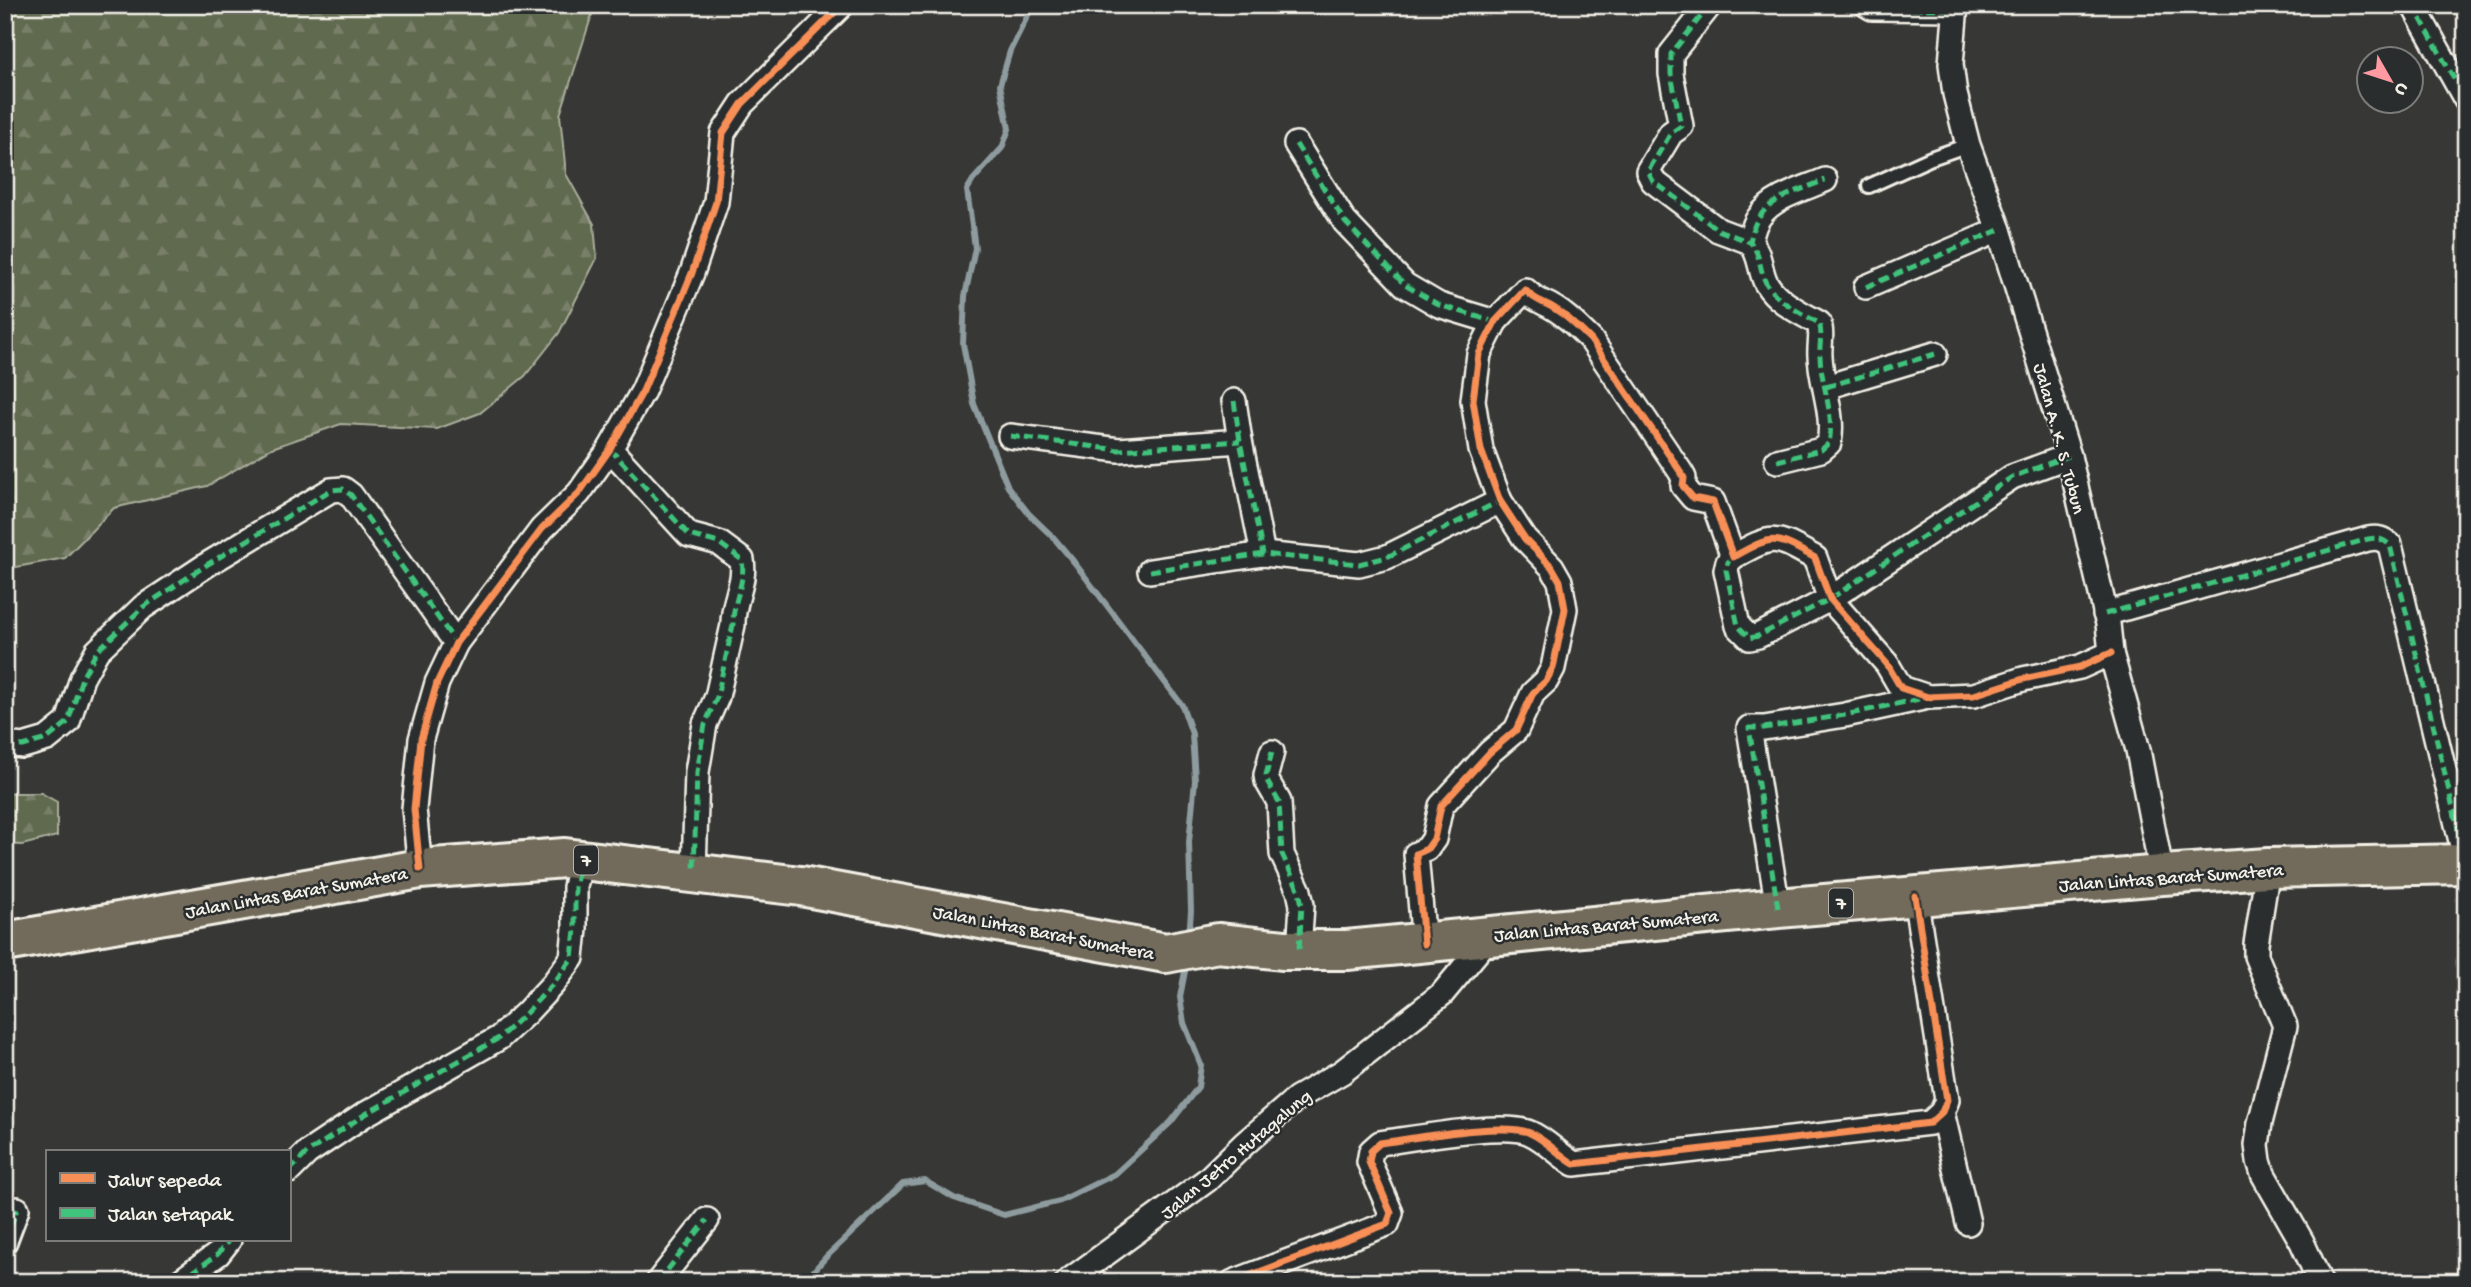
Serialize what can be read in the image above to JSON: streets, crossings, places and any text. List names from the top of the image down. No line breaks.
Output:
{"streets":{"highway":["7","Jalan Lintas Barat Sumatera"],"street":["Jalan A. K. S. Tubun","Jalan Jetro Hutagalung"]},"crossings":[["Jalan A. K. S. Tubun","Jalan Lintas Barat Sumatera"],["Jalan Lintas Barat Sumatera","Jalan Jetro Hutagalung"]],"legend":["Jalur sepeda","Jalan setapak"],"north":"bottom right"}
